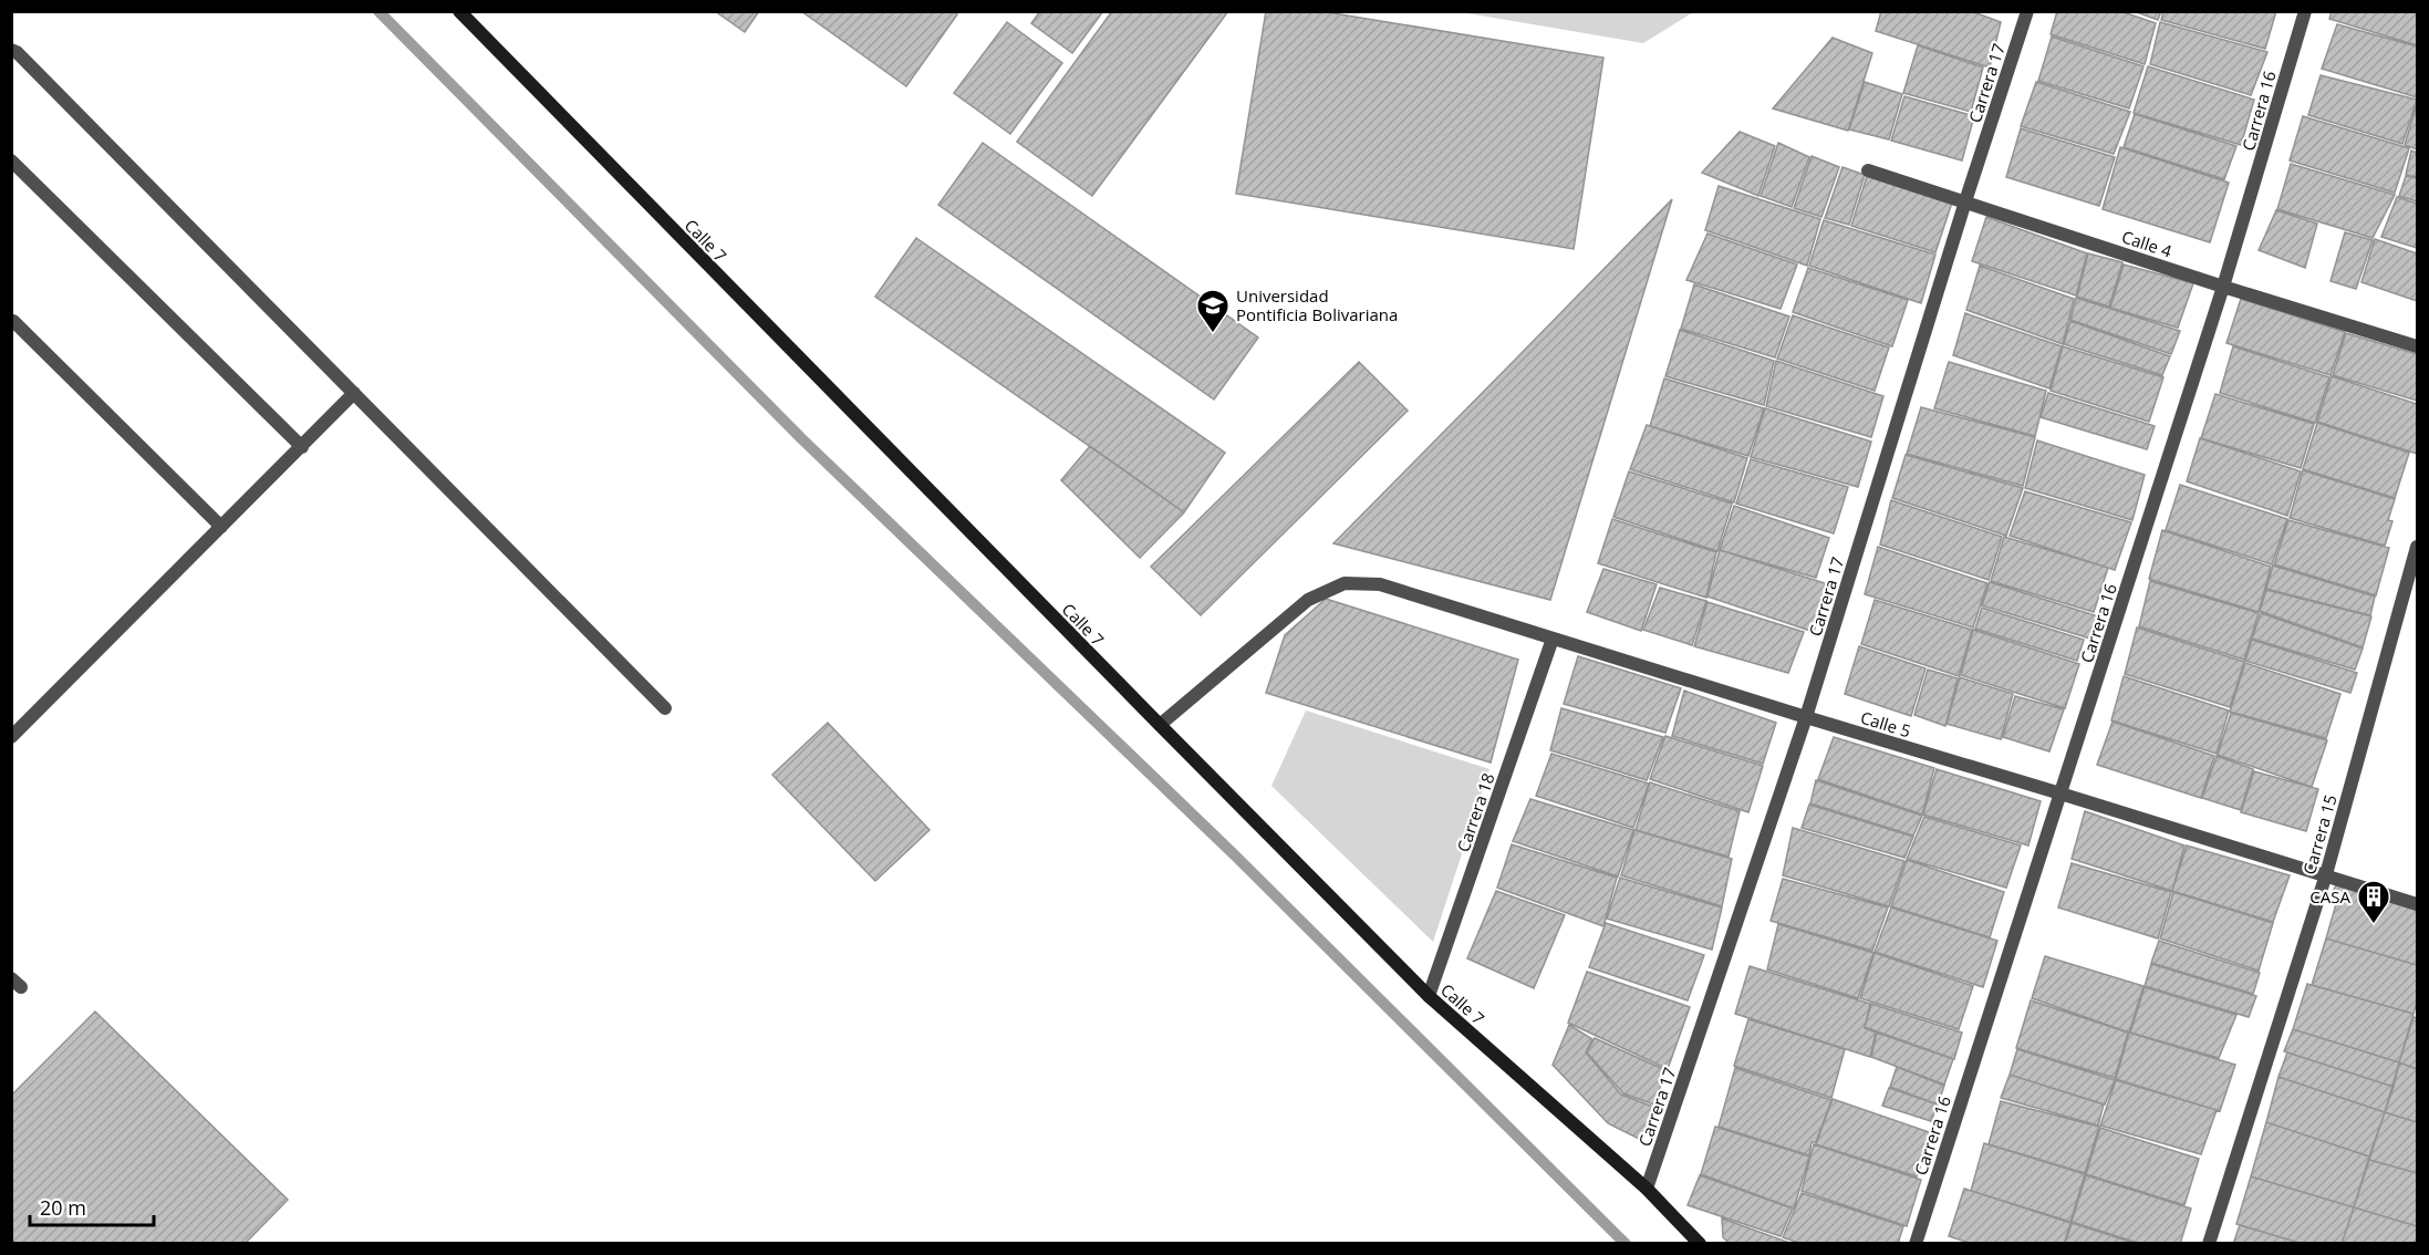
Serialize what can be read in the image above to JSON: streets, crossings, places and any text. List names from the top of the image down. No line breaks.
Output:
{"streets":{"street":["Carrera 17","Carrera 16","Calle 7","Calle 4","Calle 5","Carrera 18","Carrera 15"]},"crossings":[["Carrera 17","Calle 7"],["Carrera 17","Calle 4"],["Carrera 17","Calle 5"],["Carrera 16","Calle 4"],["Carrera 16","Calle 5"],["Calle 7","Calle 5"],["Calle 7","Carrera 18"],["Calle 5","Carrera 18"],["Calle 5","Carrera 15"]],"places":{"school or university":["Universidad Pontificia Bolivariana"],"building":["CASA"]},"scale_bar":"20 m"}
